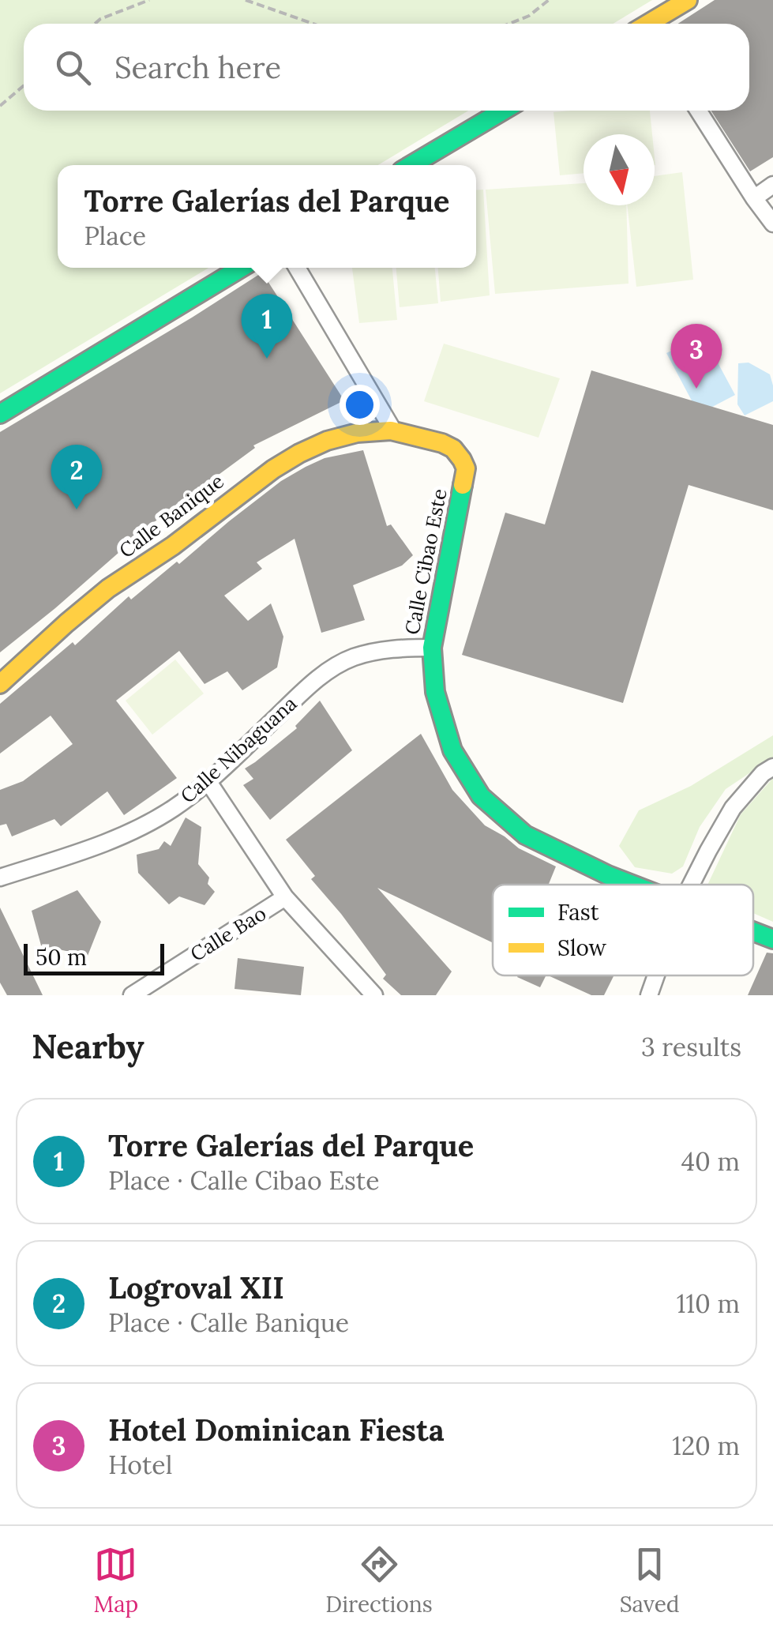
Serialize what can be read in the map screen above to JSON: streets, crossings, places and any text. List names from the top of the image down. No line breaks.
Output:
{"streets":{"street":["Calle Banique","Calle Cibao Este","Calle Nibaguana","Calle Bao"]},"crossings":[["Calle Banique","Calle Cibao Este"],["Calle Cibao Este","Calle Nibaguana"]],"legend":["Fast","Slow"],"scale_bar":"50 m","north":"bottom","page":{"search":"Search here","popup":["Torre Galerías del Parque","Place"],"pins":["1","3","2"],"scale":"50 m","heading":["Nearby","3 results"],"list":[{"mark":"1","name":"Torre Galerías del Parque","note":"Place · Calle Cibao Este","value":"40 m"},{"mark":"2","name":"Logroval XII","note":"Place · Calle Banique","value":"110 m"},{"mark":"3","name":"Hotel Dominican Fiesta","note":"Hotel","value":"120 m"}],"nav":["Map","Directions","Saved"]}}
